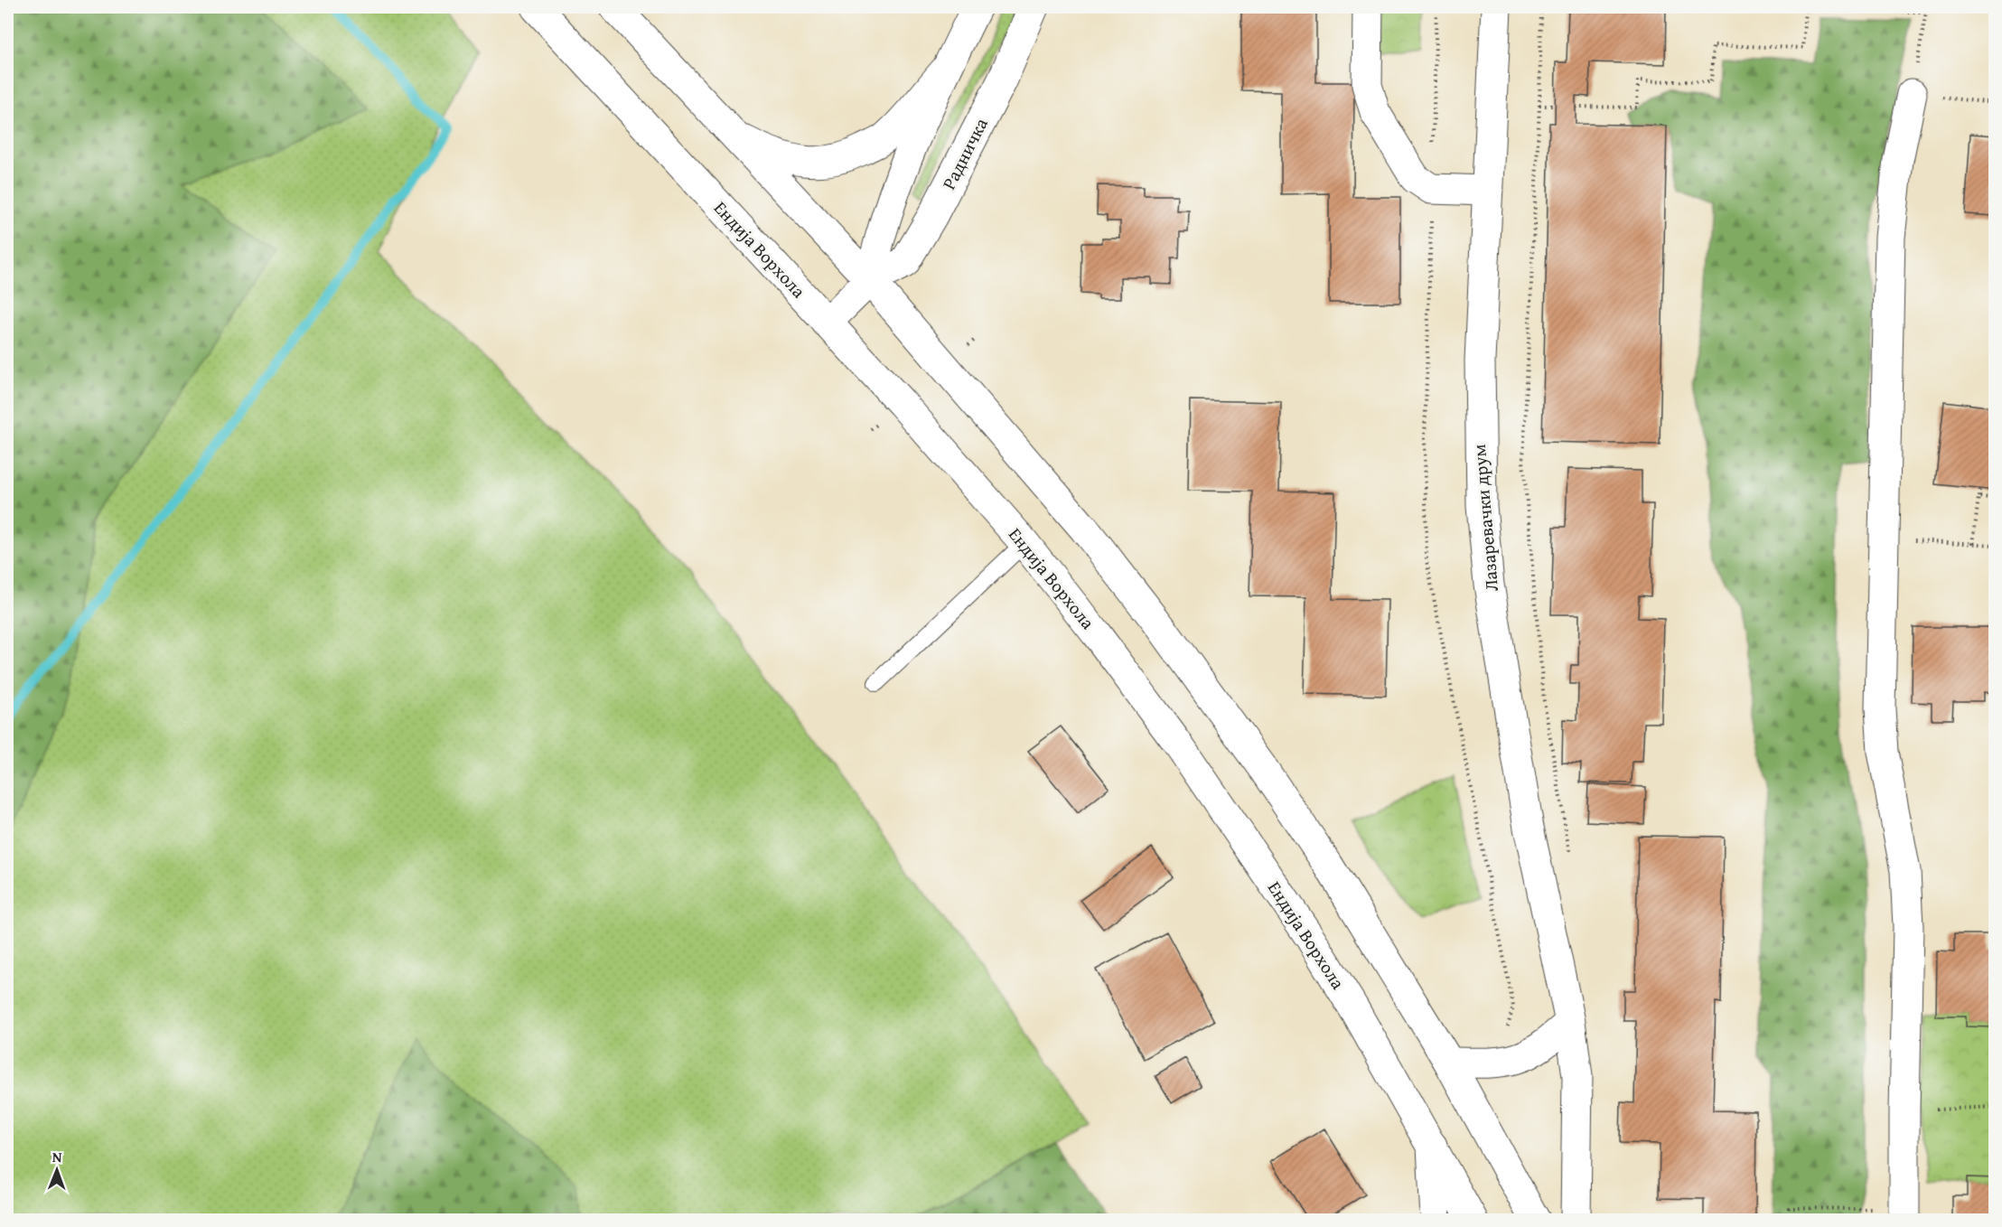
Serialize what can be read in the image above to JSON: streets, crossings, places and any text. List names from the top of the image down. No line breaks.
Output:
{"streets":{"main road":["Радничка","Ендија Ворхола","Лазаревачки друм"]},"crossings":[["Радничка","Ендија Ворхола"]],"north":"top"}
